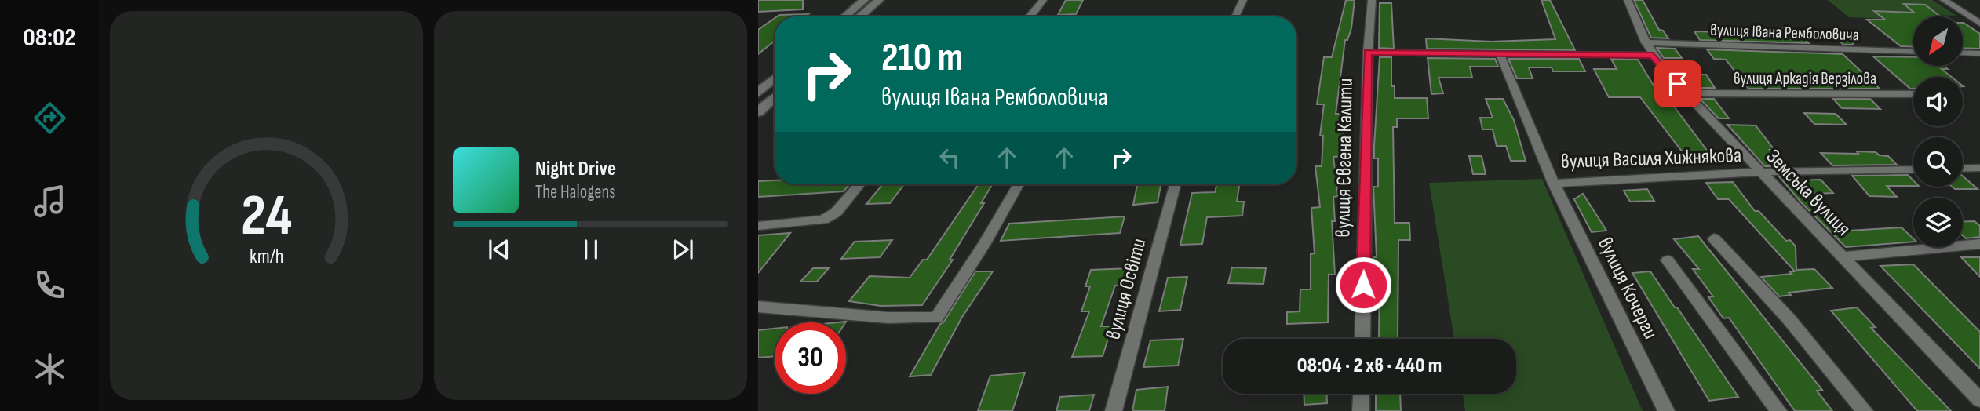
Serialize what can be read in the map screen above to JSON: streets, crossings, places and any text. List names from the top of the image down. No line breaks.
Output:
{"streets":{"street":["вулиця Івана Ремболовича","вулиця Аркадія Верзілова","вулиця Євгена Калити","вулиця Василя Хижнякова","Земська вулиця","вулиця Кочерги","вулиця Освіти"]},"crossings":[["вулиця Івана Ремболовича","Земська вулиця"],["вулиця Аркадія Верзілова","Земська вулиця"],["вулиця Василя Хижнякова","Земська вулиця"],["вулиця Василя Хижнякова","вулиця Кочерги"]],"north":"bottom left","page":{"tabs":"08:02","turn":["210 m","вулиця Івана Ремболовича"],"song":["Night Drive","The Halogens"],"limit":"30","trip":"08:04 · 2 хв · 440 m","gauge":["24","km/h"]}}
